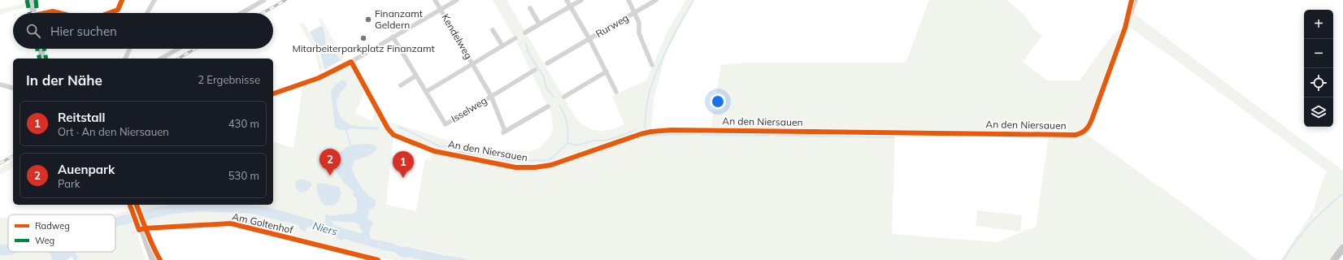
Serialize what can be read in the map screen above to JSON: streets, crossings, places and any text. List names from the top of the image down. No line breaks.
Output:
{"streets":{"street":["Rurweg","Kendelweg","Isselweg","An den Niersauen","Am Goltenhof"]},"crossings":[["Kendelweg","Isselweg"]],"water":["Niers"],"places":["Finanzamt Geldern","Mitarbeiterparkplatz Finanzamt"],"legend":["Radweg","Weg"],"page":{"map_buttons":["+","−"],"search":"Hier suchen","heading":["In der Nähe","2 Ergebnisse"],"list":[{"mark":"1","name":"Reitstall","note":"Ort · An den Niersauen","value":"430 m"},{"mark":"2","name":"Auenpark","note":"Park","value":"530 m"}],"pins":["2","1"]}}
